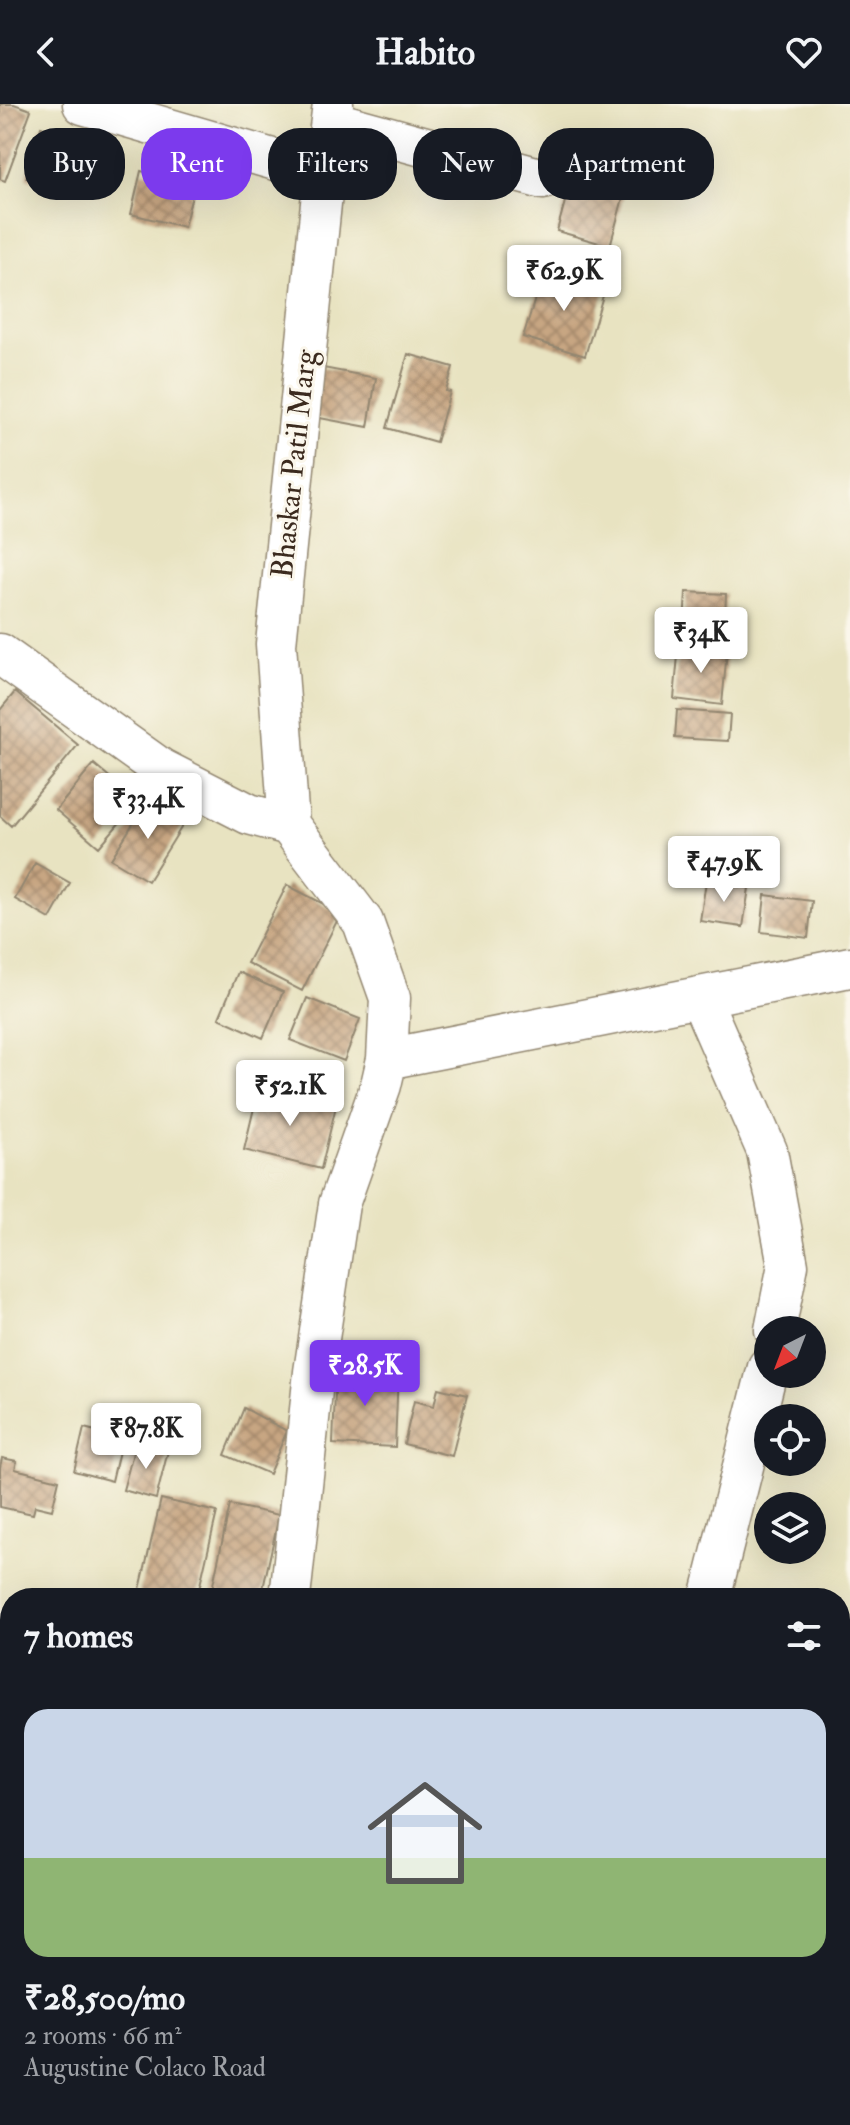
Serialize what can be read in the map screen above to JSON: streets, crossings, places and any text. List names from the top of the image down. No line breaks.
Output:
{"streets":{"street":["Bhaskar Patil Marg"]},"north":"bottom left","page":{"header":"Habito","chip":["Buy","Rent","Filters","New","Apartment"],"price":["₹62.9K","₹34K","₹33.4K","₹47.9K","₹52.1K","₹28.5K","₹87.8K"],"heading":"7 homes","list":[{"name":"₹28,500/mo","note":"2 rooms · 66 m² · Augustine Colaco Road"}]}}
